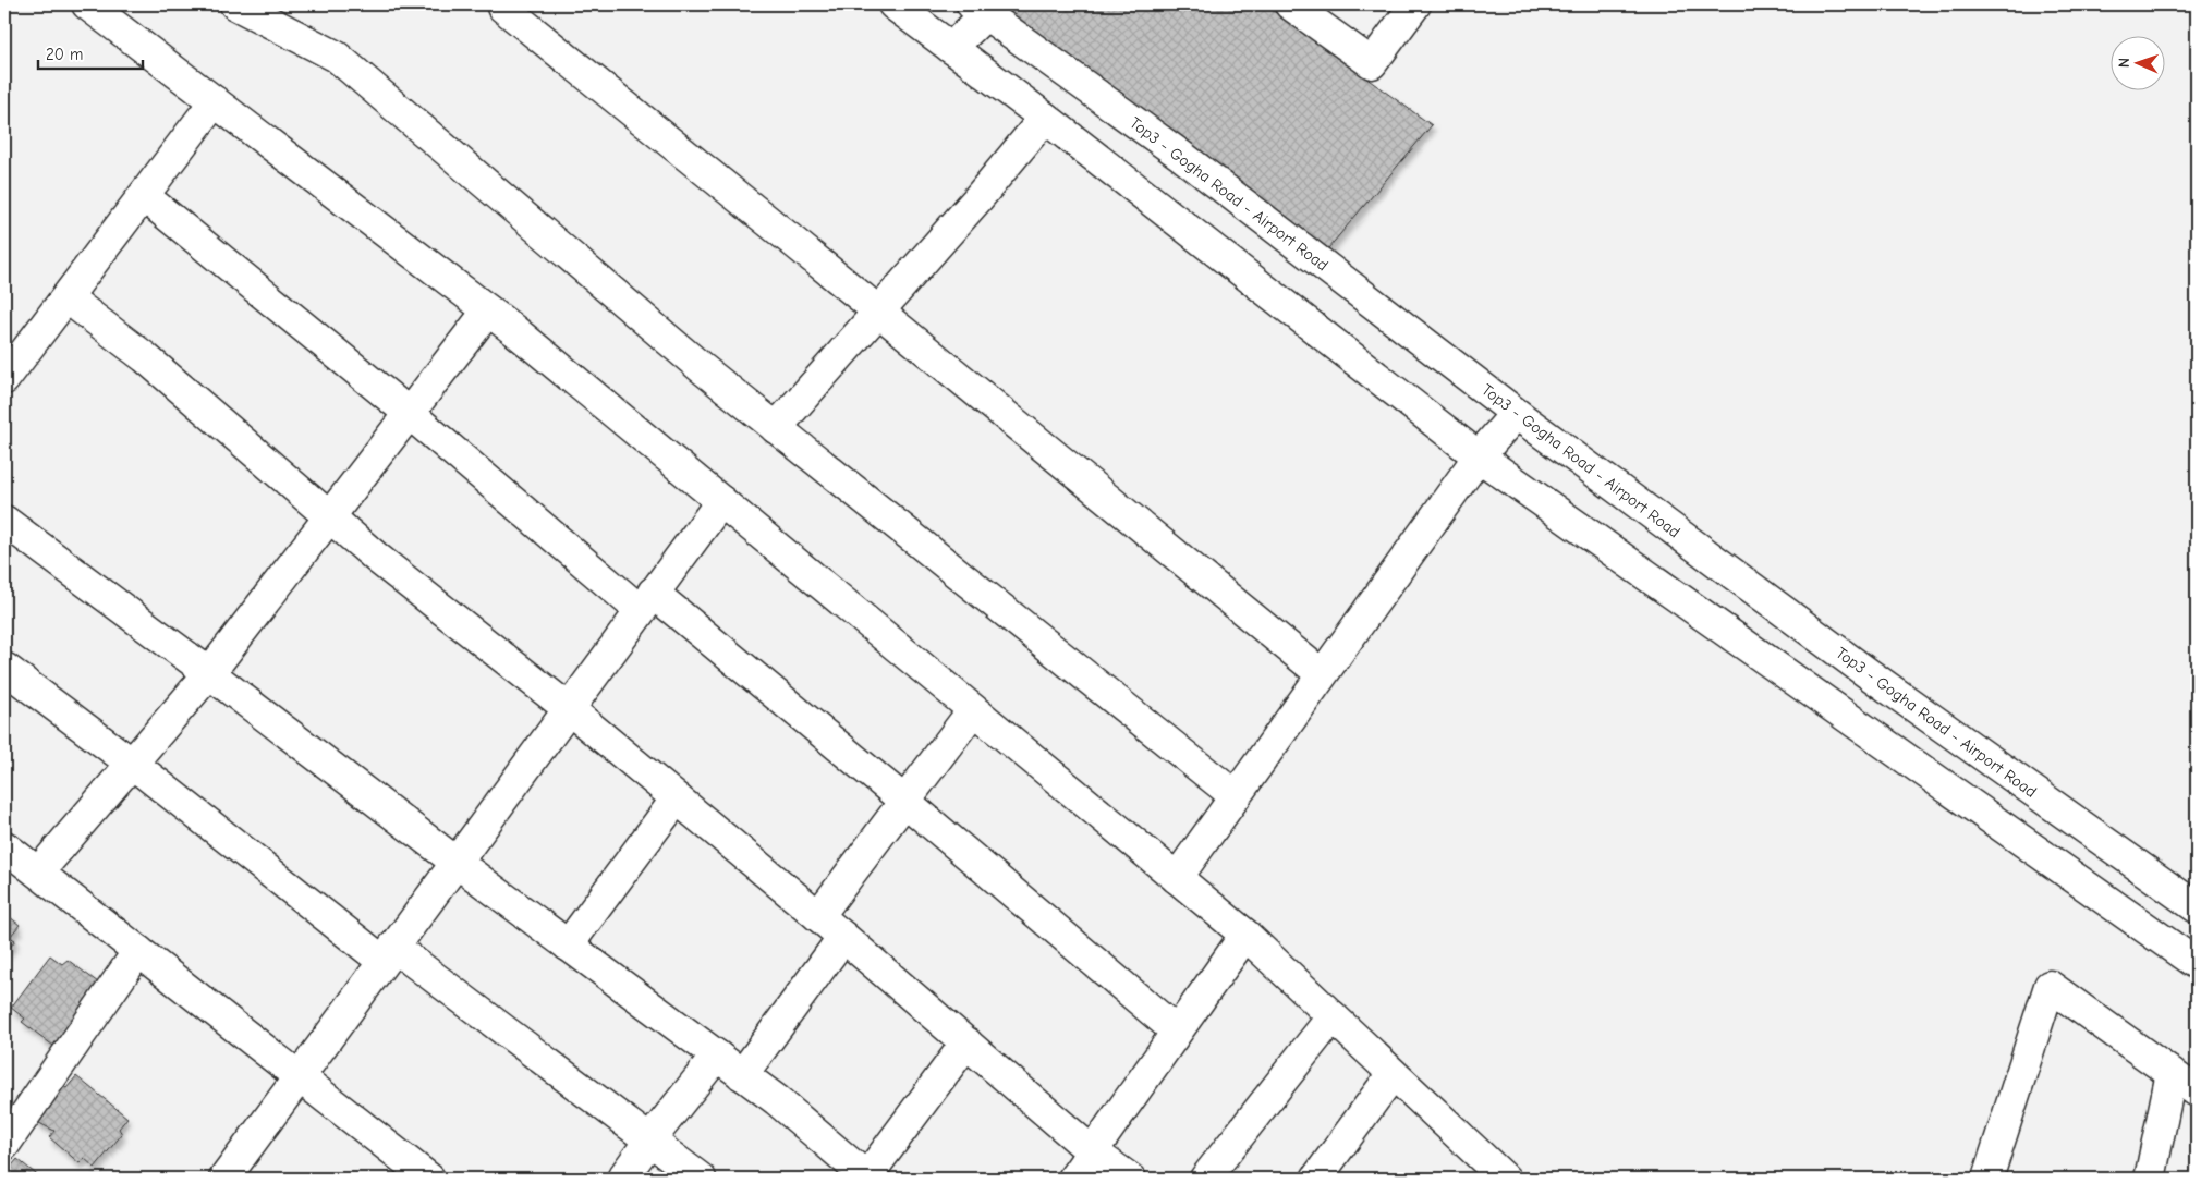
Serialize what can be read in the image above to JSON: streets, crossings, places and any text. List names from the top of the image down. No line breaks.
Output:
{"streets":{"street":["Top3 - Gogha Road - Airport Road"]},"scale_bar":"20 m","north":"left"}
